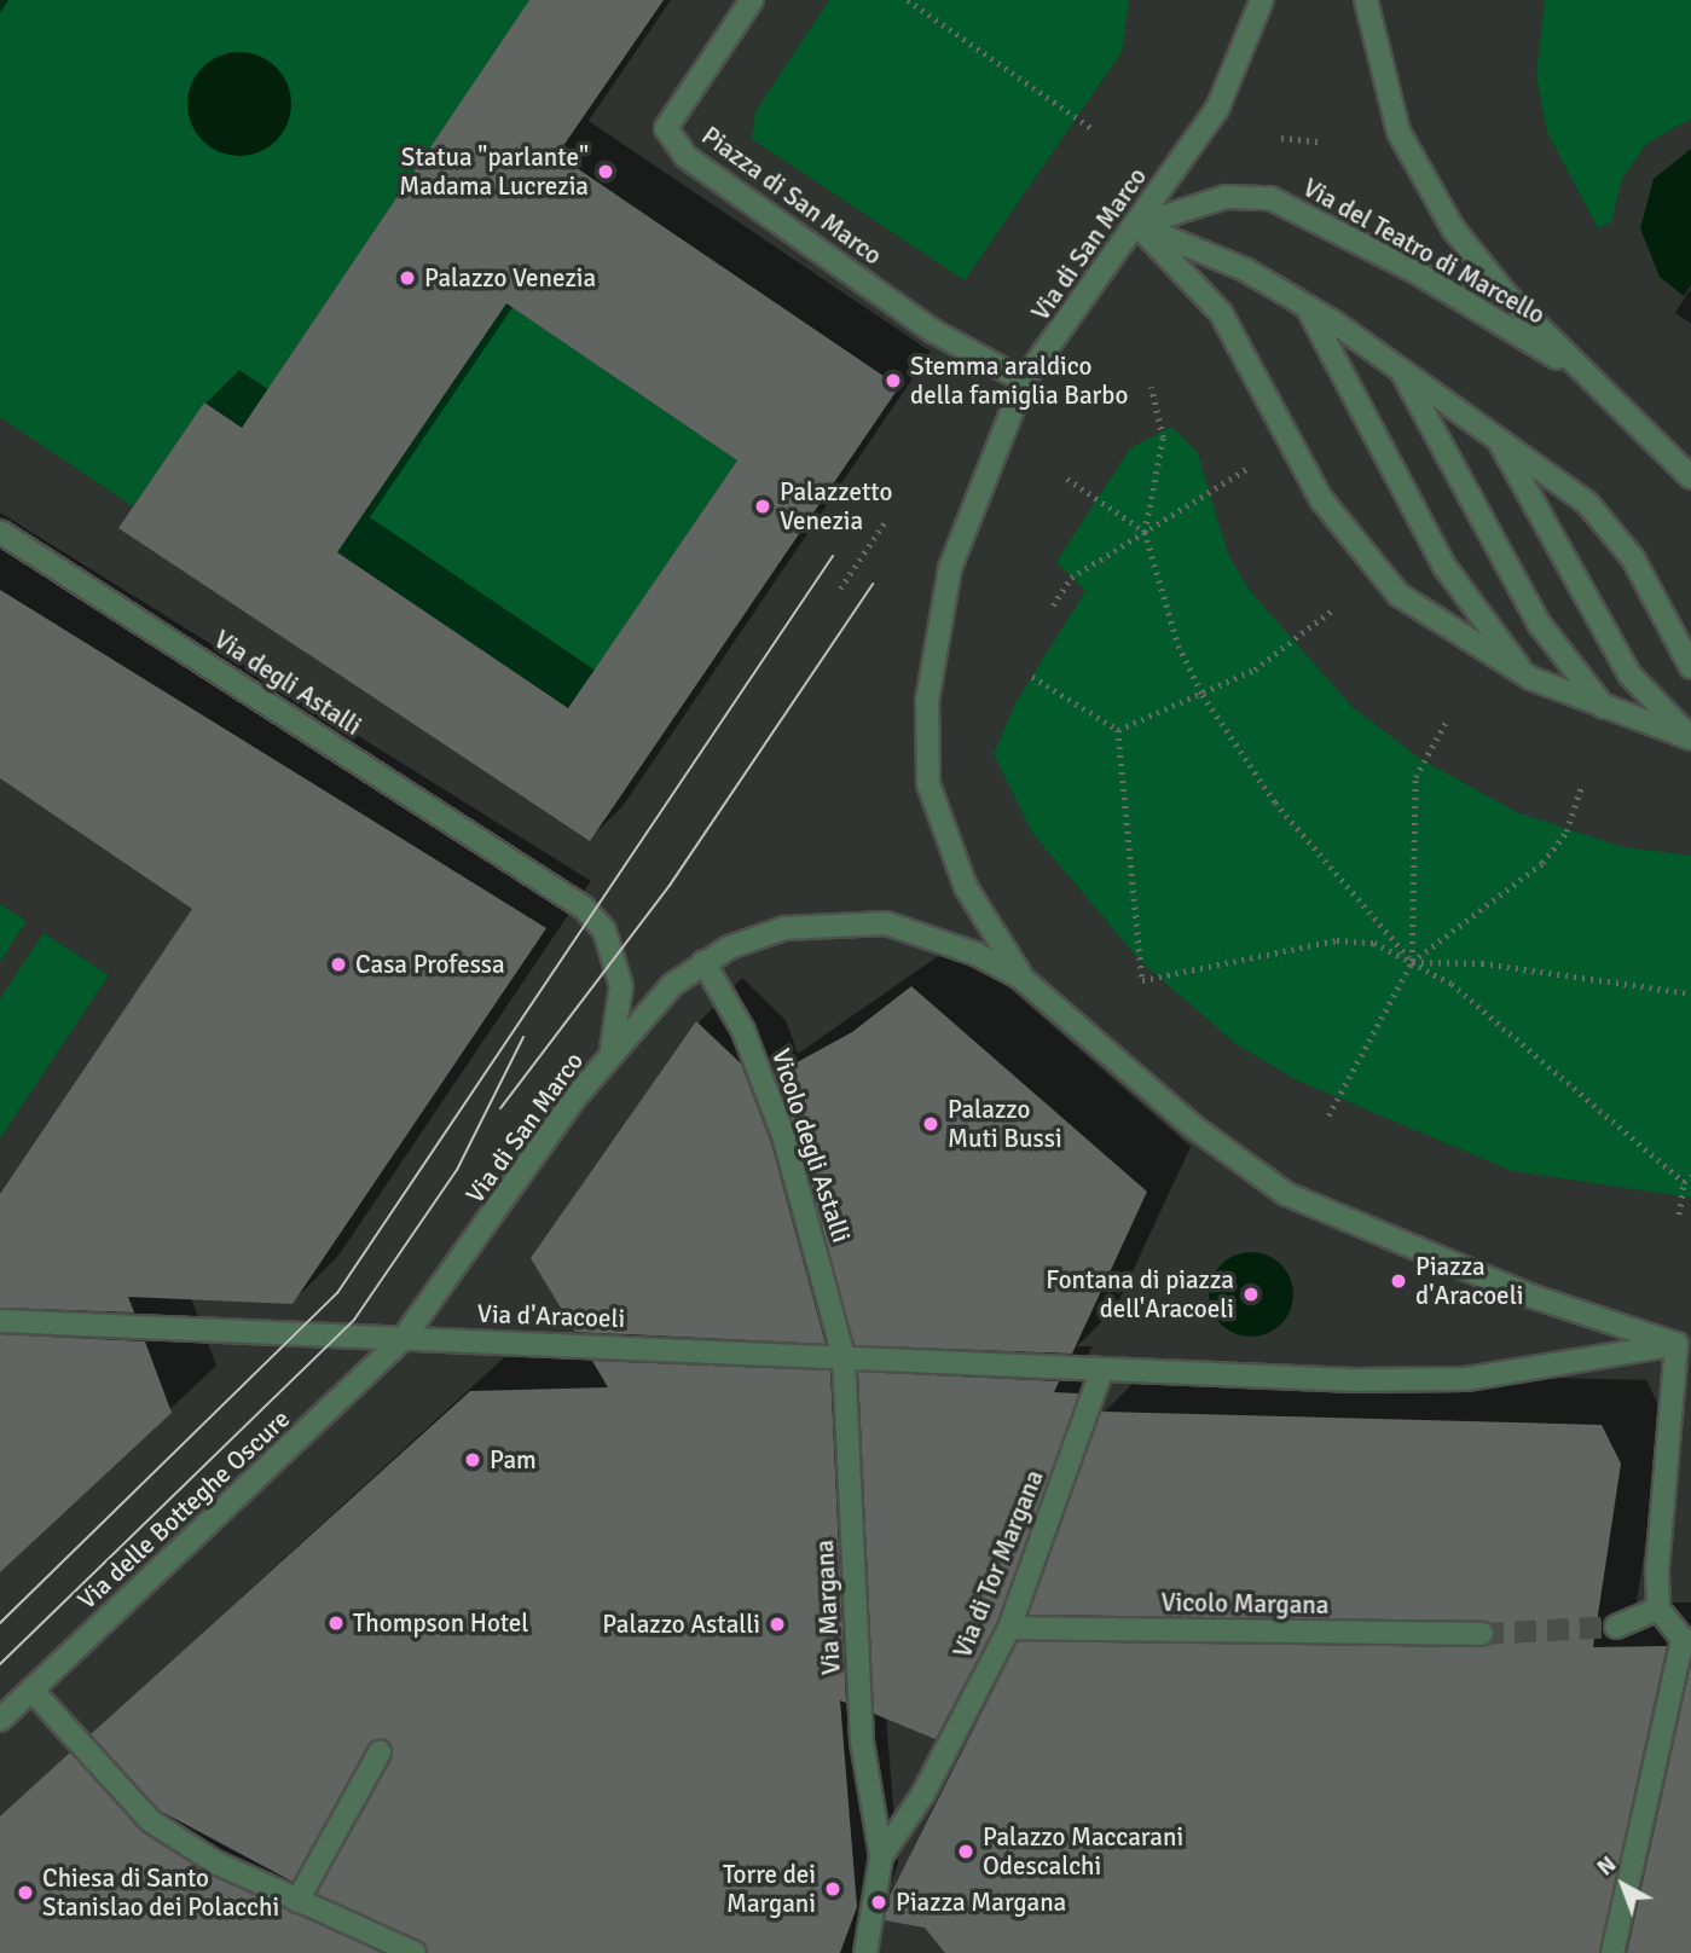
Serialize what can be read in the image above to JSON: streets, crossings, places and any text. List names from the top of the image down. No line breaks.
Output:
{"streets":{"street":["Piazza di San Marco","Via di San Marco","Via del Teatro di Marcello","Via degli Astalli","Vicolo degli Astalli","Via d'Aracoeli","Via delle Botteghe Oscure","Via di Tor Margana","Vicolo Margana","Via Margana"]},"crossings":[["Piazza di San Marco","Via di San Marco"],["Via di San Marco","Via del Teatro di Marcello"],["Via di San Marco","Via degli Astalli"],["Via di San Marco","Vicolo degli Astalli"],["Via di San Marco","Via d'Aracoeli"],["Via di San Marco","Via delle Botteghe Oscure"],["Vicolo degli Astalli","Via d'Aracoeli"],["Vicolo degli Astalli","Via Margana"],["Via d'Aracoeli","Via delle Botteghe Oscure"],["Via d'Aracoeli","Via di Tor Margana"],["Via d'Aracoeli","Via Margana"],["Via di Tor Margana","Vicolo Margana"],["Via di Tor Margana","Via Margana"]],"places":["Statua \"parlante\" Madama Lucrezia","Palazzo Venezia","Stemma araldico della famiglia Barbo","Palazzetto Venezia","Casa Professa","Palazzo Muti Bussi","Piazza d'Aracoeli","Fontana di piazza dell'Aracoeli","Pam","Thompson Hotel","Palazzo Astalli","Palazzo Maccarani Odescalchi","Torre dei Margani","Chiesa di Santo Stanislao dei Polacchi","Piazza Margana"],"north":"top left"}
